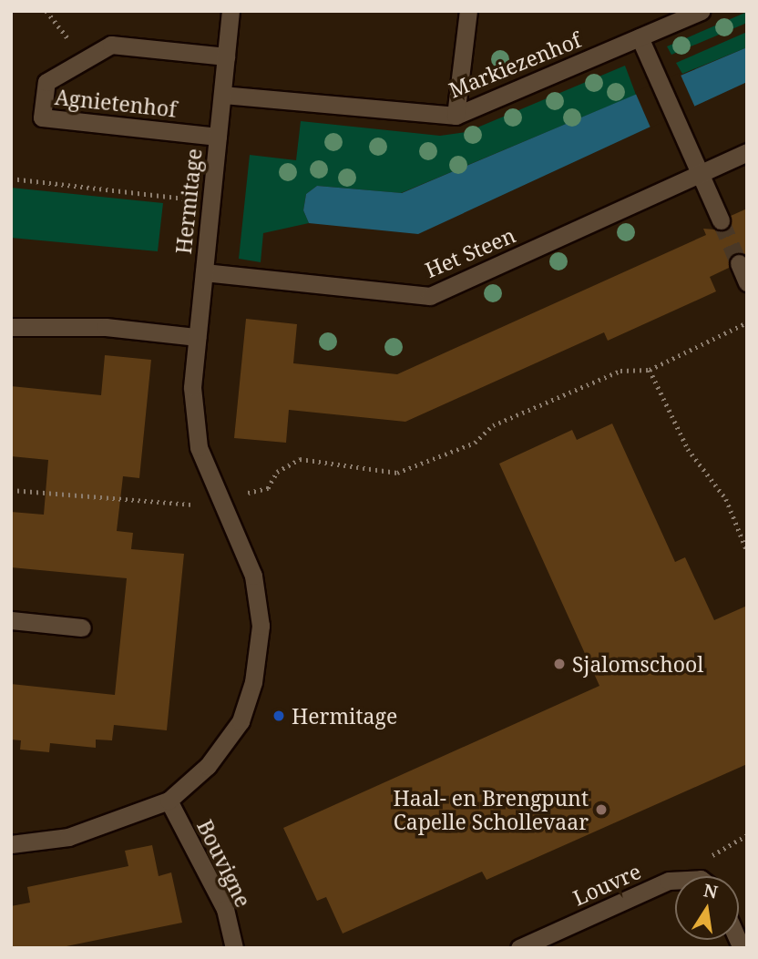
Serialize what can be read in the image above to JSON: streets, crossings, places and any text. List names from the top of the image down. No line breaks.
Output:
{"streets":{"street":["Markiezenhof","Agnietenhof","Hermitage","Het Steen","Bouvigne","Louvre"]},"crossings":[["Markiezenhof","Hermitage"],["Agnietenhof","Hermitage"],["Hermitage","Het Steen"],["Hermitage","Bouvigne"]],"places":["Sjalomschool","Hermitage","Haal- en Brengpunt Capelle Schollevaar"],"north":"top"}
